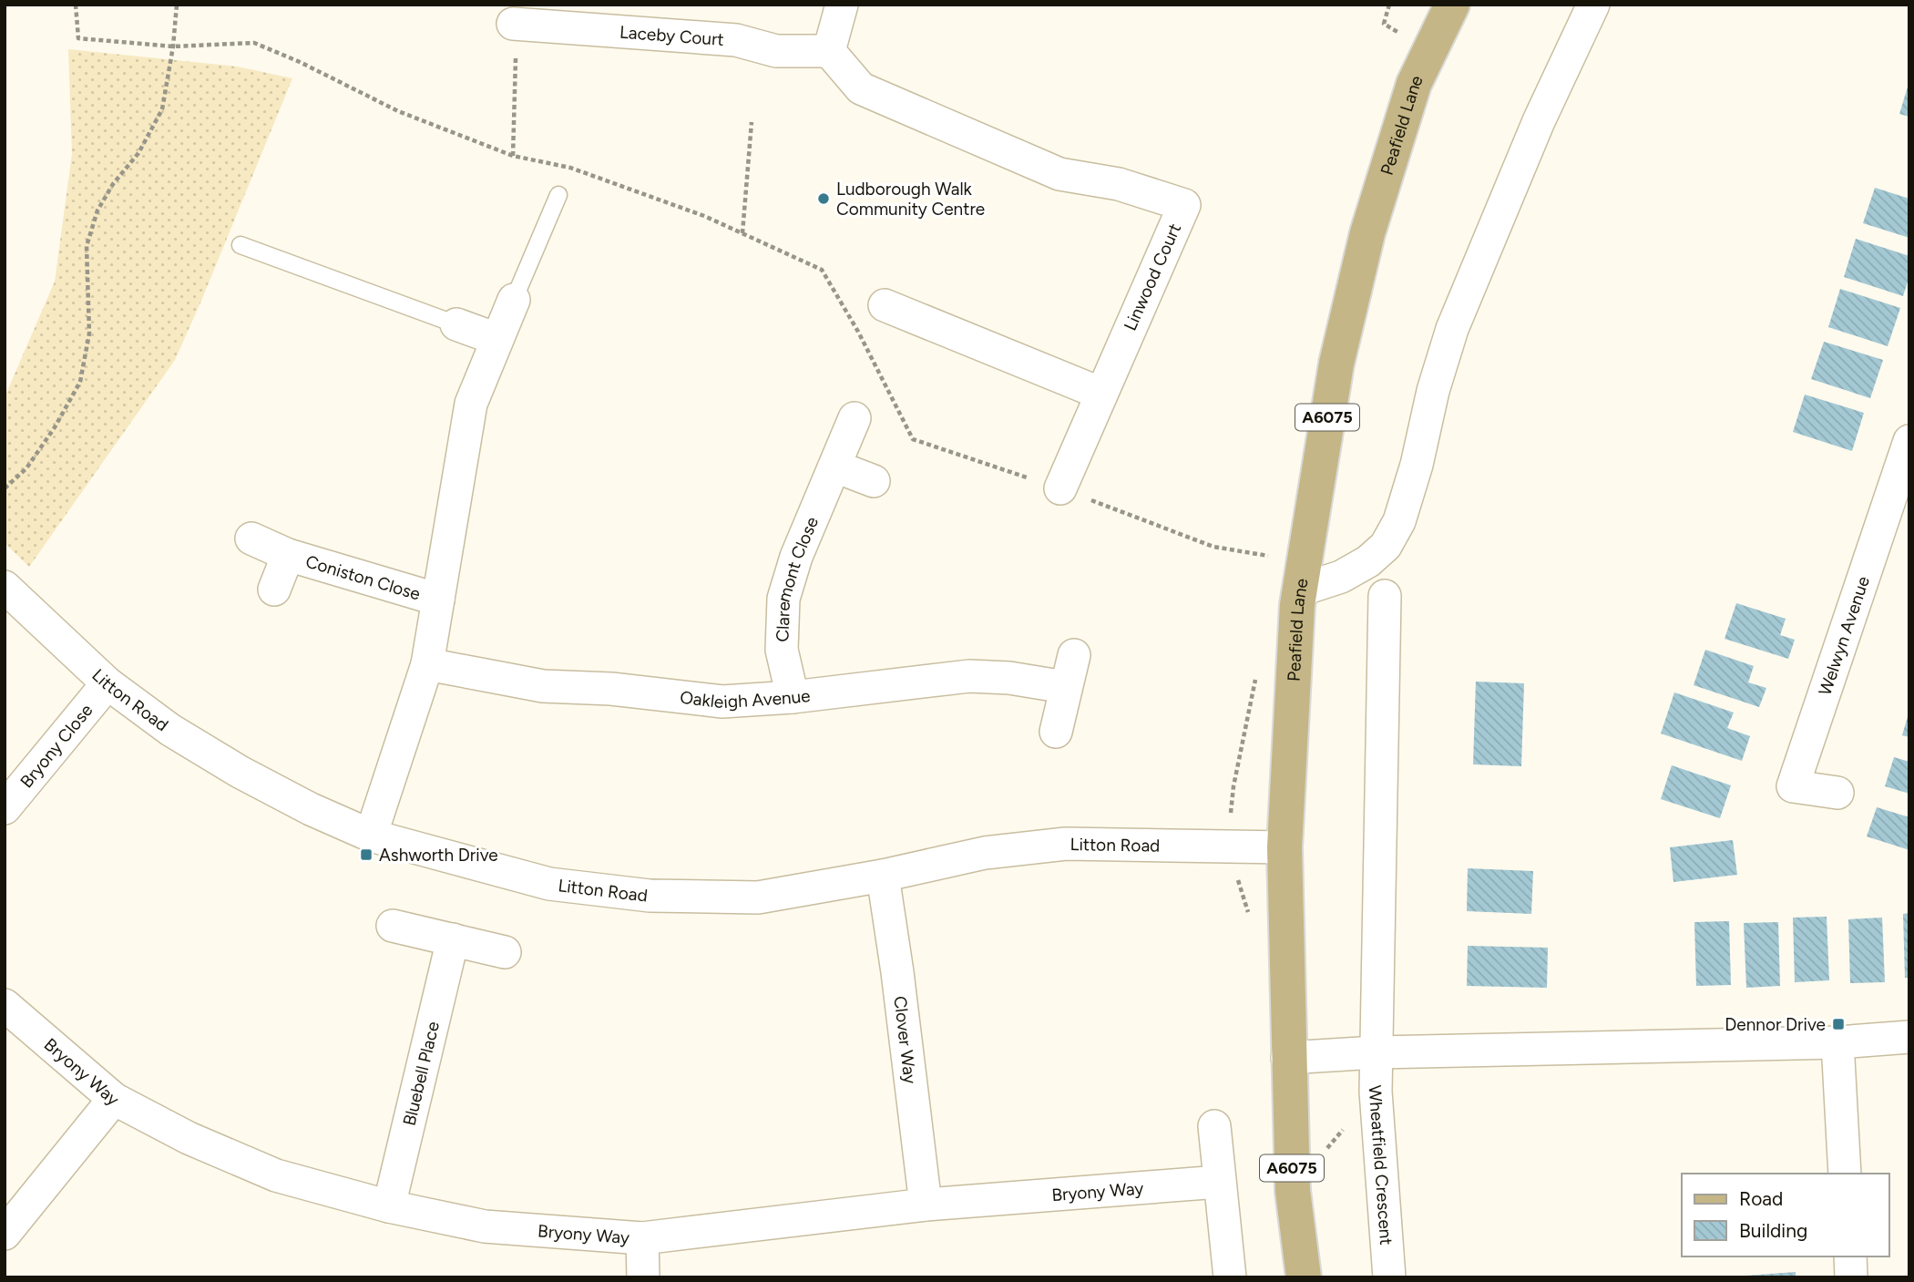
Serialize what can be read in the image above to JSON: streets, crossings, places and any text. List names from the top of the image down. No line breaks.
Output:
{"streets":{"main road":["Peafield Lane","A6075"],"street":["Laceby Court","Linwood Court","Coniston Close","Claremont Close","Welwyn Avenue","Oakleigh Avenue","Litton Road","Bryony Close","Clover Way","Bryony Way","Bluebell Place","Wheatfield Crescent"]},"crossings":[["Laceby Court","Linwood Court"],["Peafield Lane","Litton Road"],["Claremont Close","Oakleigh Avenue"],["Litton Road","Bryony Close"],["Litton Road","Clover Way"],["Clover Way","Bryony Way"],["Bryony Way","Bluebell Place"]],"places":{"other":["Ludborough Walk Community Centre"],"transit":["Ashworth Drive","Dennor Drive"]},"legend":["Road","Building"]}
